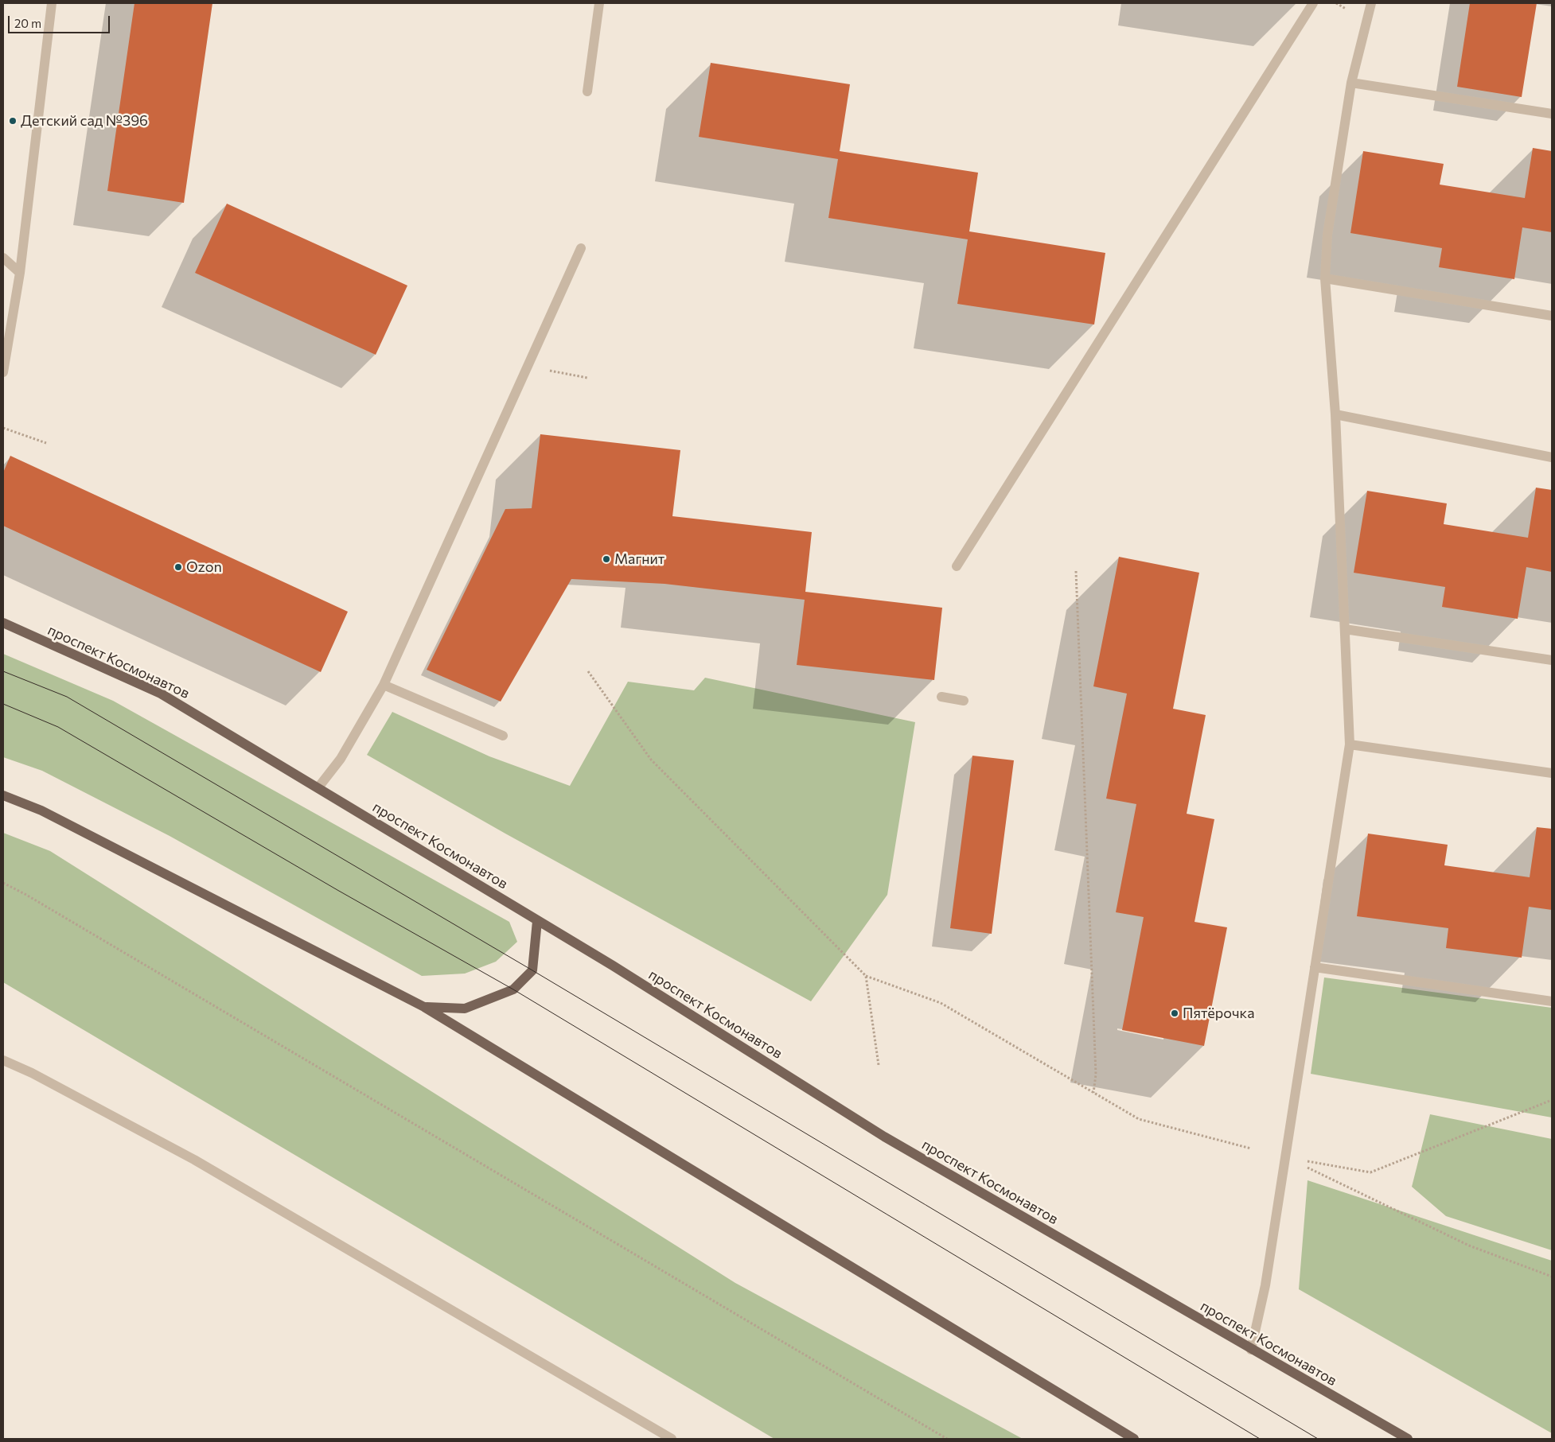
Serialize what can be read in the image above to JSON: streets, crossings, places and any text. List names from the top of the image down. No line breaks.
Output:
{"streets":{"main road":["проспект Космонавтов"]},"places":["Детский сад №396","Магнит","Ozon","Пятёрочка"],"scale_bar":"20 m"}
